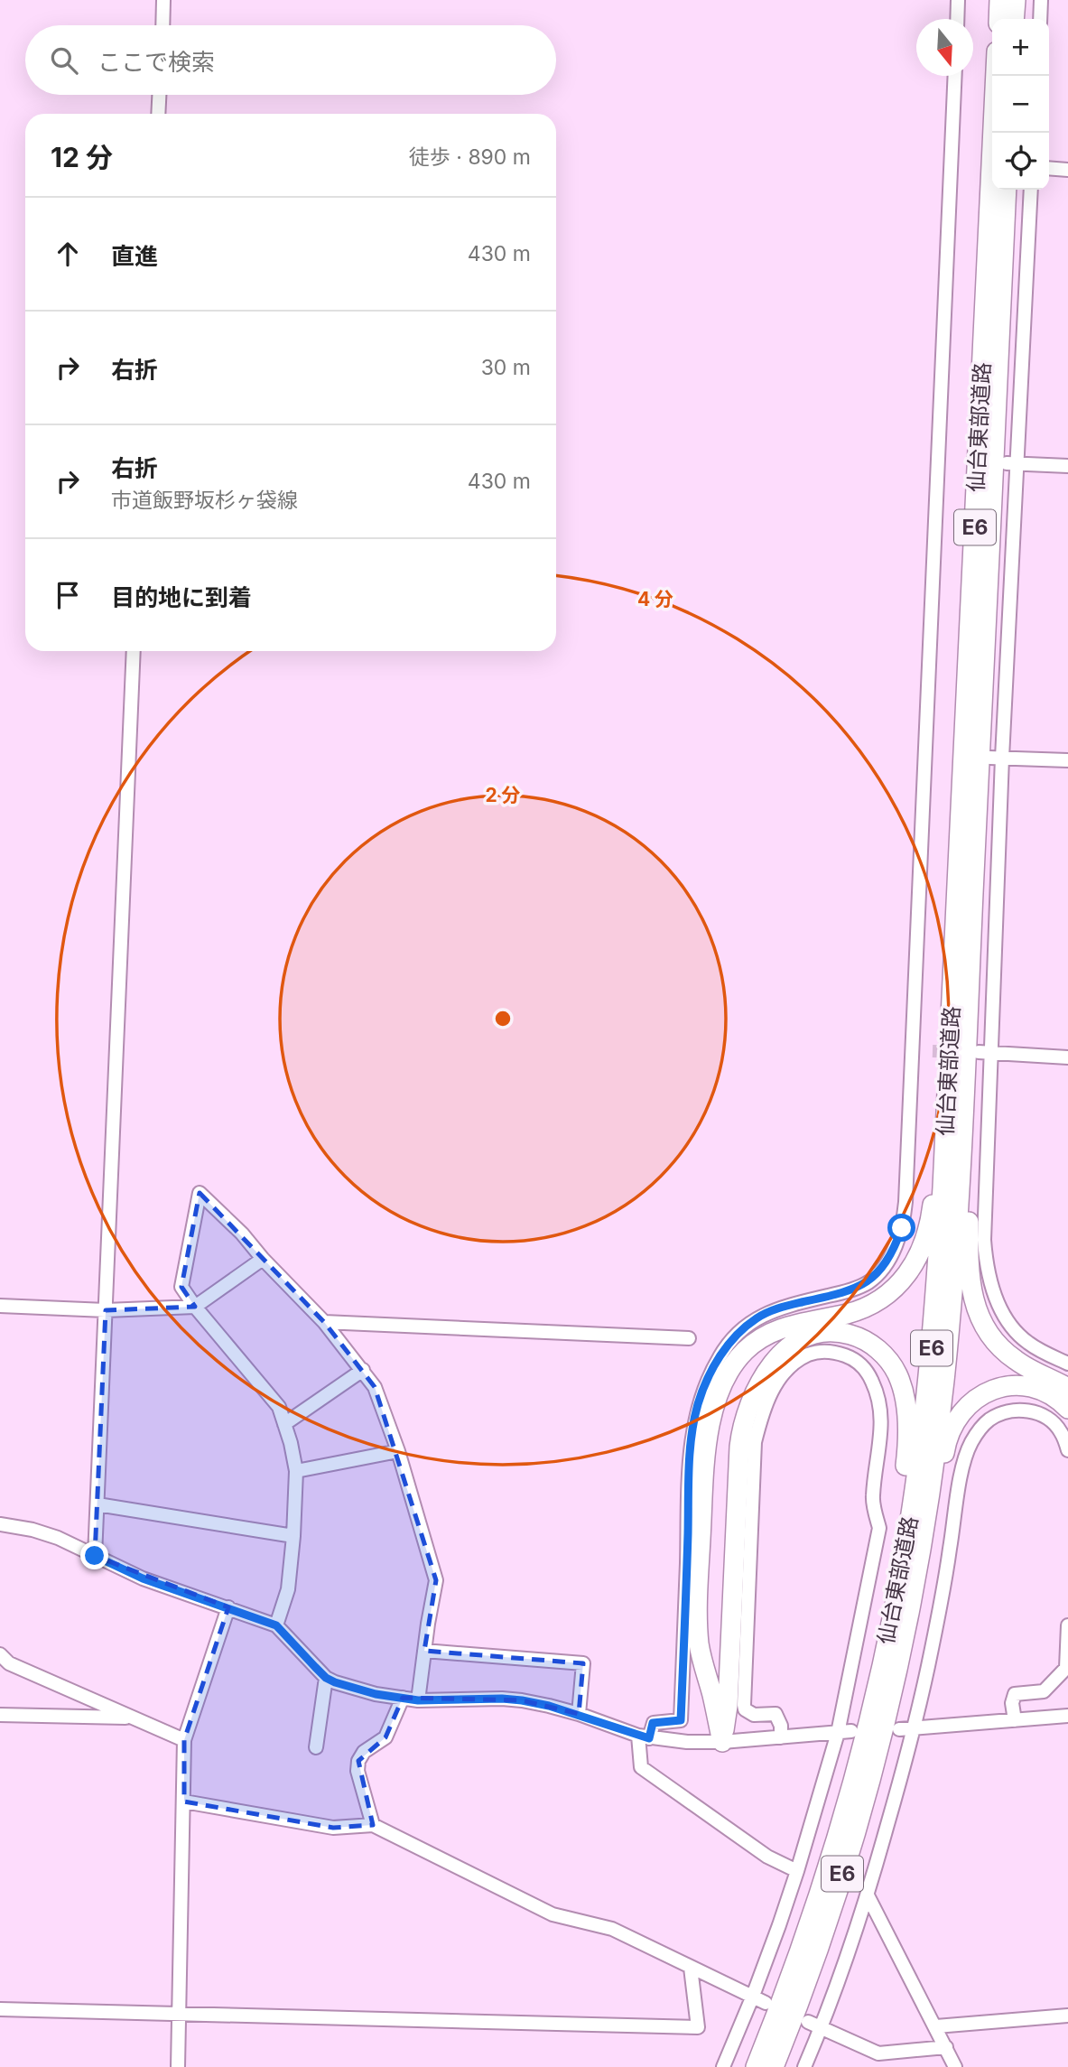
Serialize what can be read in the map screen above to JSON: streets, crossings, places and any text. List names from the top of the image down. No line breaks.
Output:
{"streets":{"highway":["仙台東部道路","E6"]},"north":"bottom","page":{"map_buttons":["+","−"],"search":"ここで検索","heading":["12 分","徒歩 · 890 m"],"list":[["直進","430 m"],["右折","30 m"],["右折","市道飯野坂杉ヶ袋線","430 m"],"目的地に到着"]},"rings":["4 分","2 分"]}
